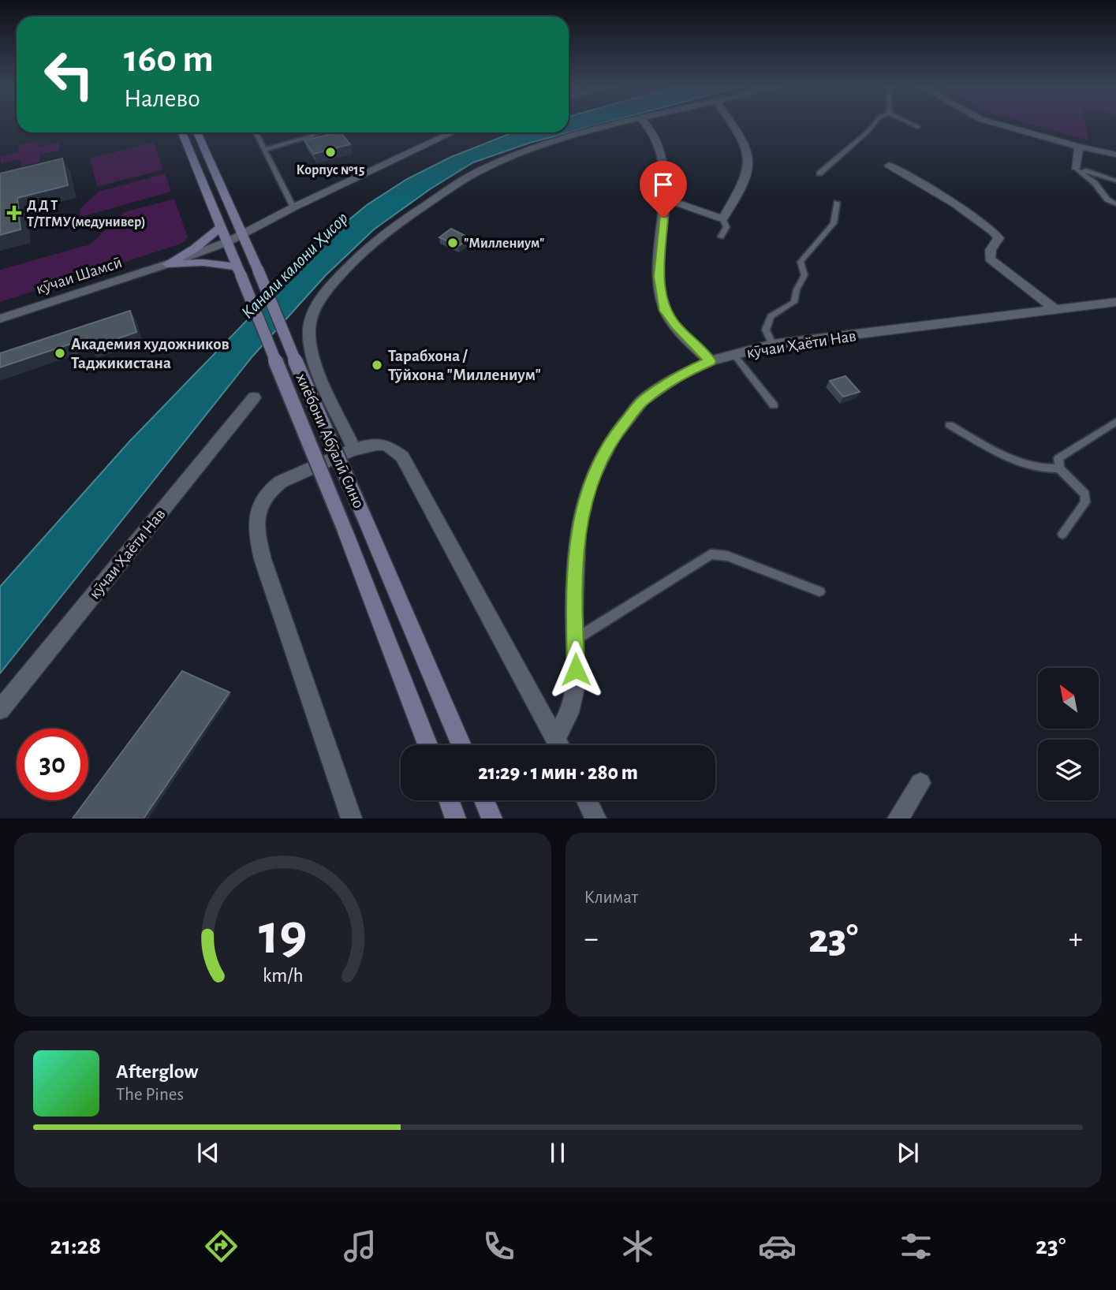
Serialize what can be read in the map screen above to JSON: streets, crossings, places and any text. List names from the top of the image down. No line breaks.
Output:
{"streets":{"main road":["хиёбони Абӯалӣ Сино"],"street":["кӯчаи Шамсӣ","кӯчаи Ҳаёти Нав"]},"crossings":[["кӯчаи Шамсӣ","хиёбони Абӯалӣ Сино"]],"water":["Канали калони Ҳисор"],"places":{"other":["Корпус №15","\"Миллениум\"","Академия художников Таджикистана","Тарабхона / Тӯйхона \"Миллениум\""],"health":["Д Д Т Т/ТГМУ(медунивер)"]},"north":"top left","page":{"turn":["160 m","Налево"],"limit":"30","trip":"21:29 · 1 мин · 280 m","tile":"Климат","heat":["−","23°","+"],"song":["Afterglow","The Pines"],"tabs":["21:28","23°"],"gauge":["19","km/h"]}}
